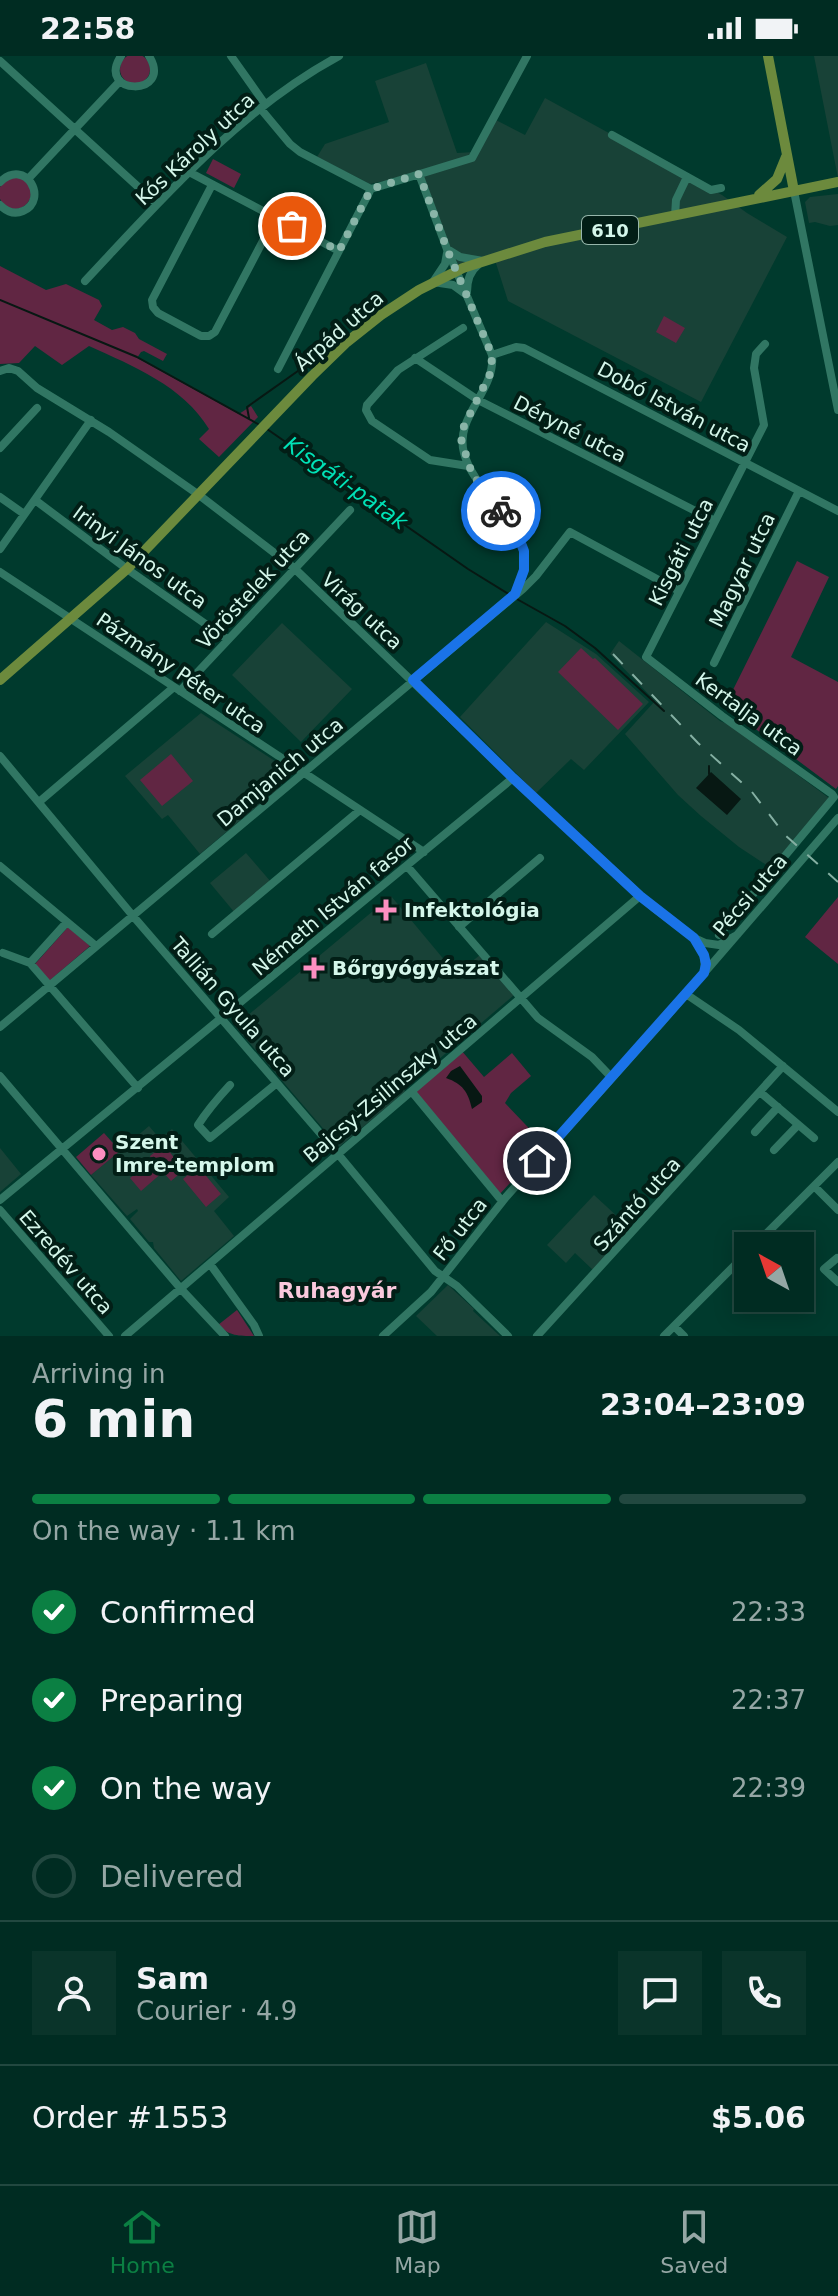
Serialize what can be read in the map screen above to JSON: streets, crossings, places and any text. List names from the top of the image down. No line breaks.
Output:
{"streets":{"main road":["610","Árpád utca"],"street":["Kós Károly utca","Dobó István utca","Déryné utca","Kisgáti utca","Irinyi János utca","Magyar utca","Vöröstelek utca","Virág utca","Pázmány Péter utca","Kertalja utca","Damjanich utca","Pécsi utca","Németh István fasor","Tallián Gyula utca","Bajcsy-Zsilinszky utca","Szántó utca","Fő utca","Ezredév utca"]},"crossings":[["610","Árpád utca"],["610","Irinyi János utca"],["610","Virág utca"],["610","Pázmány Péter utca"],["Árpád utca","Virág utca"],["Dobó István utca","Kisgáti utca"],["Dobó István utca","Magyar utca"],["Déryné utca","Kisgáti utca"],["Kisgáti utca","Kertalja utca"],["Kisgáti utca","Damjanich utca"],["Irinyi János utca","Vöröstelek utca"],["Vöröstelek utca","Virág utca"],["Vöröstelek utca","Pázmány Péter utca"],["Vöröstelek utca","Tallián Gyula utca"],["Virág utca","Damjanich utca"],["Virág utca","Németh István fasor"],["Virág utca","Bajcsy-Zsilinszky utca"],["Pázmány Péter utca","Damjanich utca"],["Pázmány Péter utca","Németh István fasor"],["Damjanich utca","Tallián Gyula utca"],["Pécsi utca","Fő utca"],["Németh István fasor","Tallián Gyula utca"],["Tallián Gyula utca","Bajcsy-Zsilinszky utca"],["Tallián Gyula utca","Fő utca"]],"districts":["Ruhagyár"],"water":["Kisgáti-patak"],"places":{"health":["Infektológia","Bőrgyógyászat"],"other":["Szent Imre-templom"]},"north":"top left","page":{"status":"22:58","heading":["6 min","Arriving in","23:04–23:09"],"panel":["Sam","Courier · 4.9","Order #1553","$5.06"],"bar":"On the way · 1.1 km","list":[["Confirmed","22:33"],["Preparing","22:37"],["On the way","22:39"],"Delivered"],"tabs":["Home","Map","Saved"]}}
